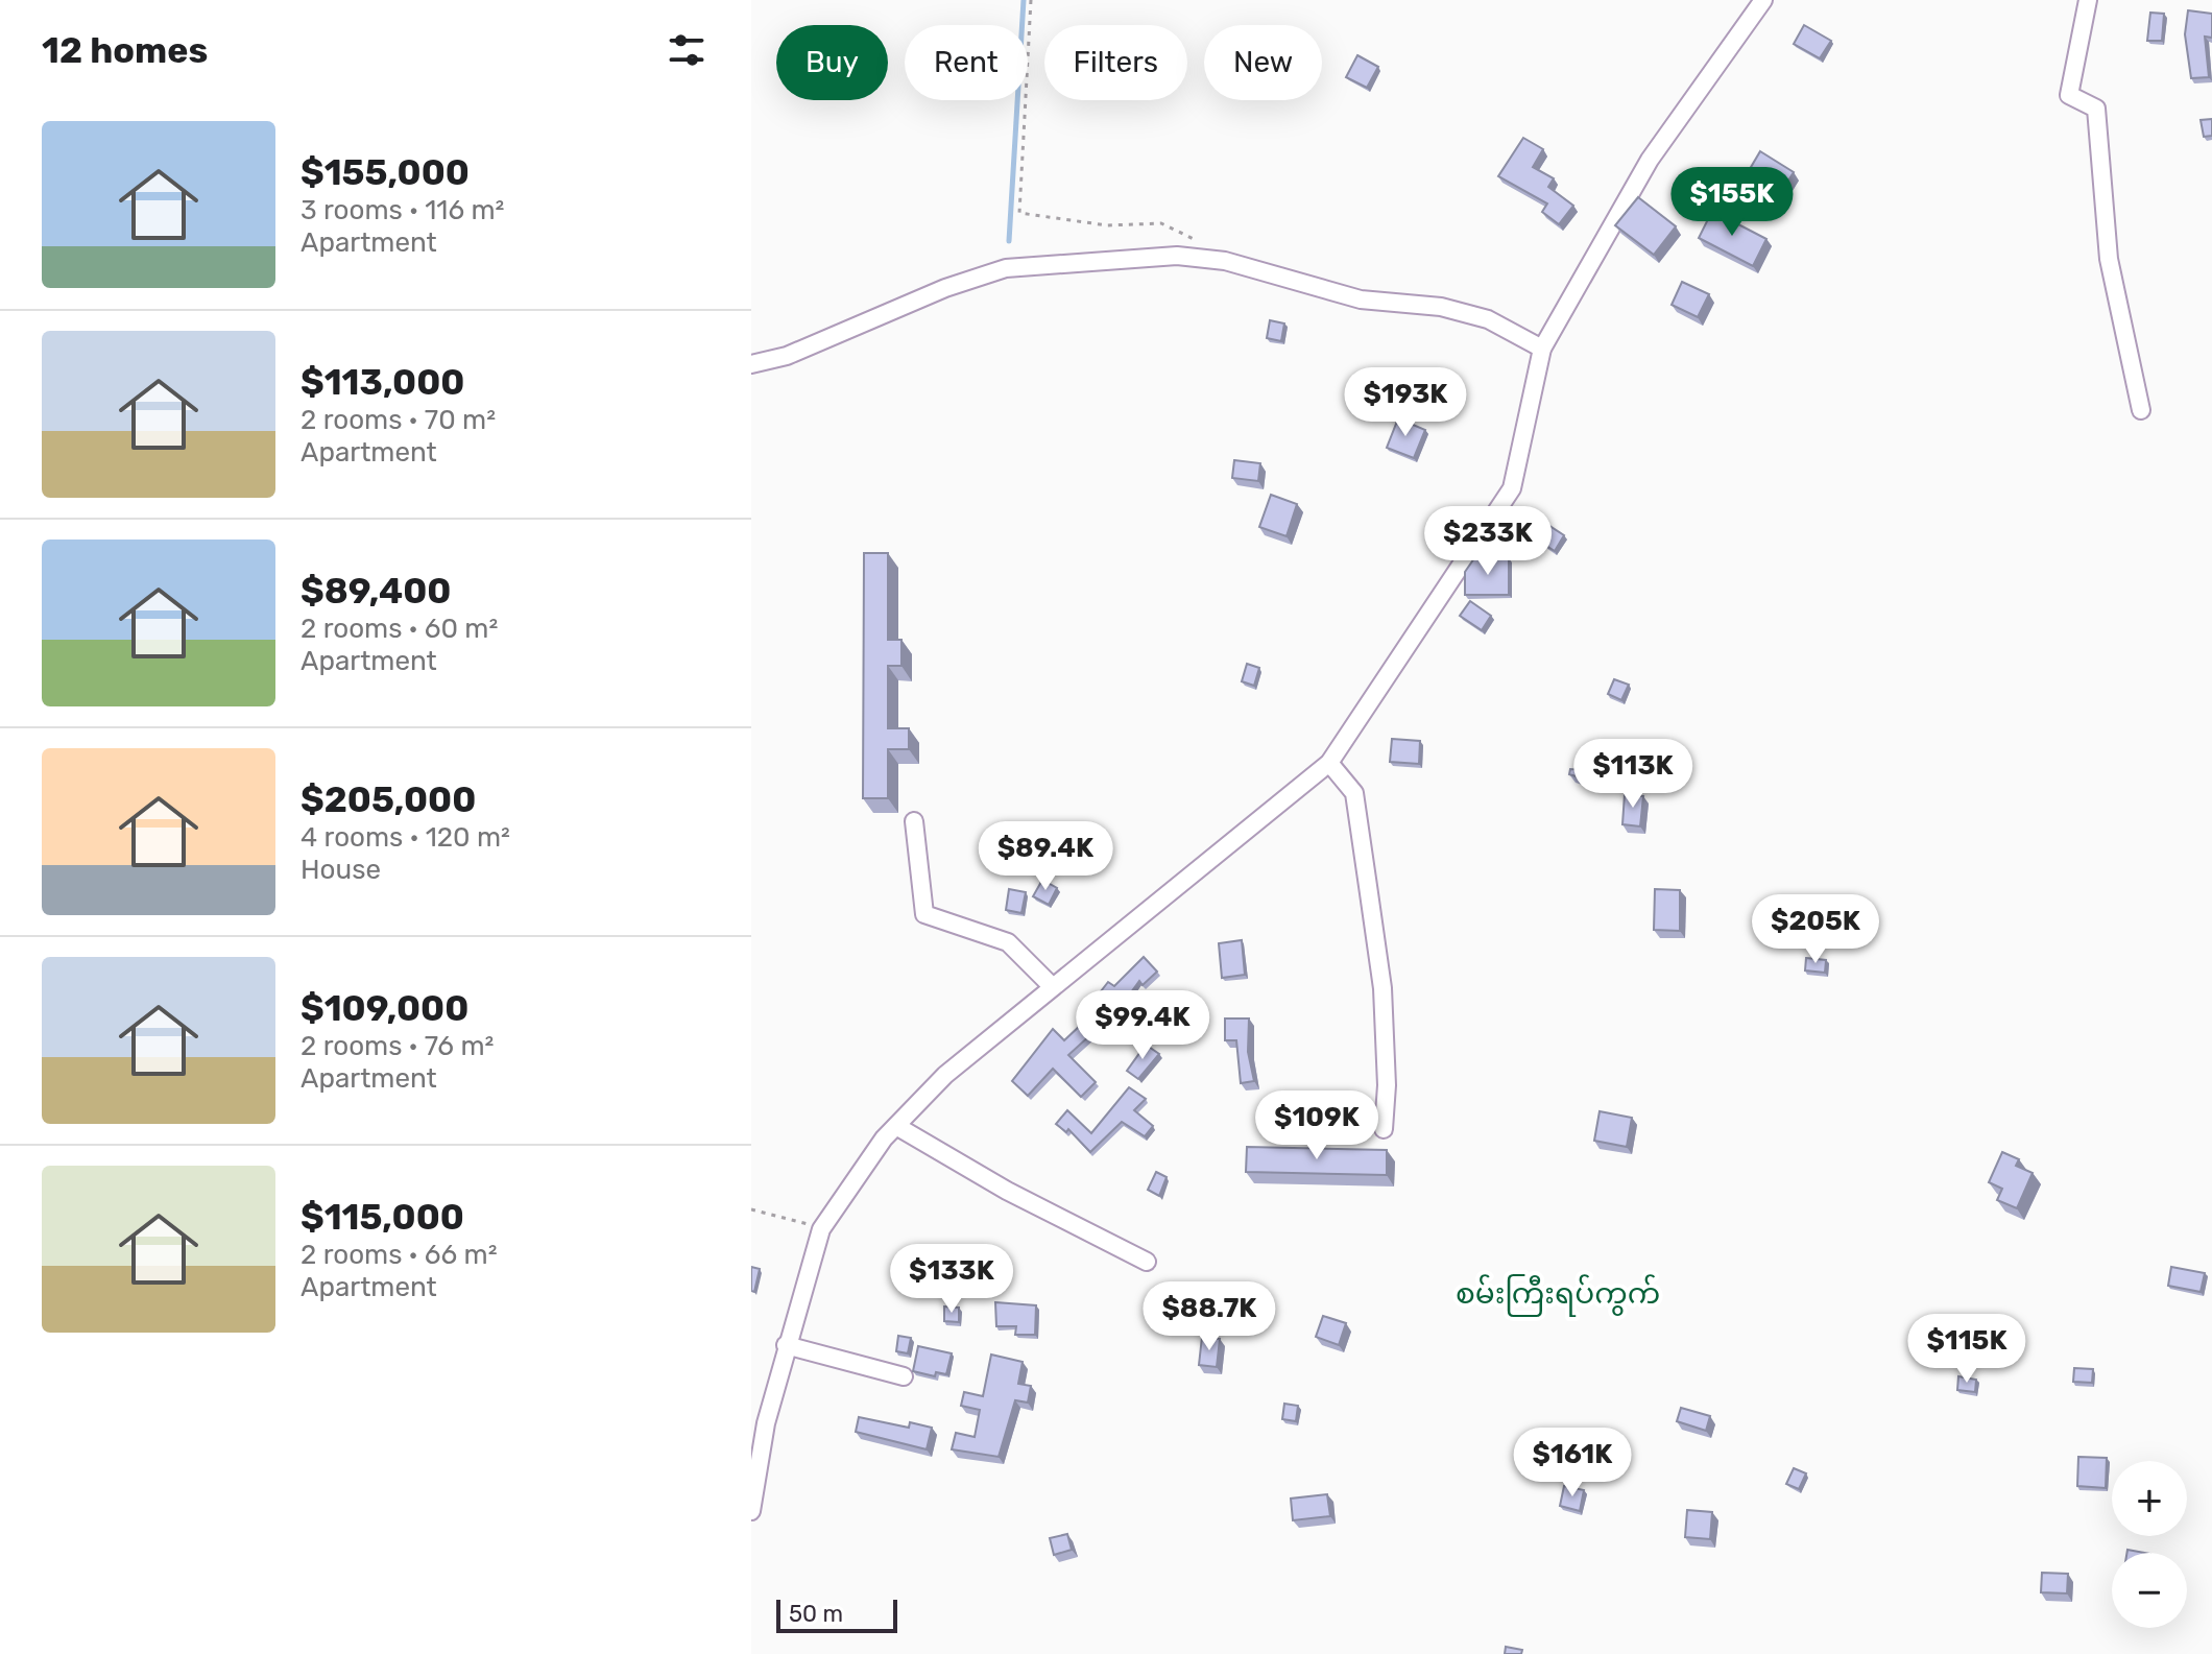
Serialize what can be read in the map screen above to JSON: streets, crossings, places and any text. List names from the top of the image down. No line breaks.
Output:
{"districts":["စမ်းကြီးရပ်ကွက်"],"scale_bar":"50 m","page":{"heading":"12 homes","chip":["Buy","Rent","Filters","New"],"list":[{"name":"$155,000","note":"3 rooms · 116 m² · Apartment"},{"name":"$113,000","note":"2 rooms · 70 m² · Apartment"},{"name":"$89,400","note":"2 rooms · 60 m² · Apartment"},{"name":"$205,000","note":"4 rooms · 120 m² · House"},{"name":"$109,000","note":"2 rooms · 76 m² · Apartment"},{"name":"$115,000","note":"2 rooms · 66 m² · Apartment"}],"price":["$155K","$193K","$233K","$113K","$89.4K","$205K","$99.4K","$109K","$133K","$88.7K","$115K","$161K"],"map_buttons":["+","−"],"scale":"50 m"}}
